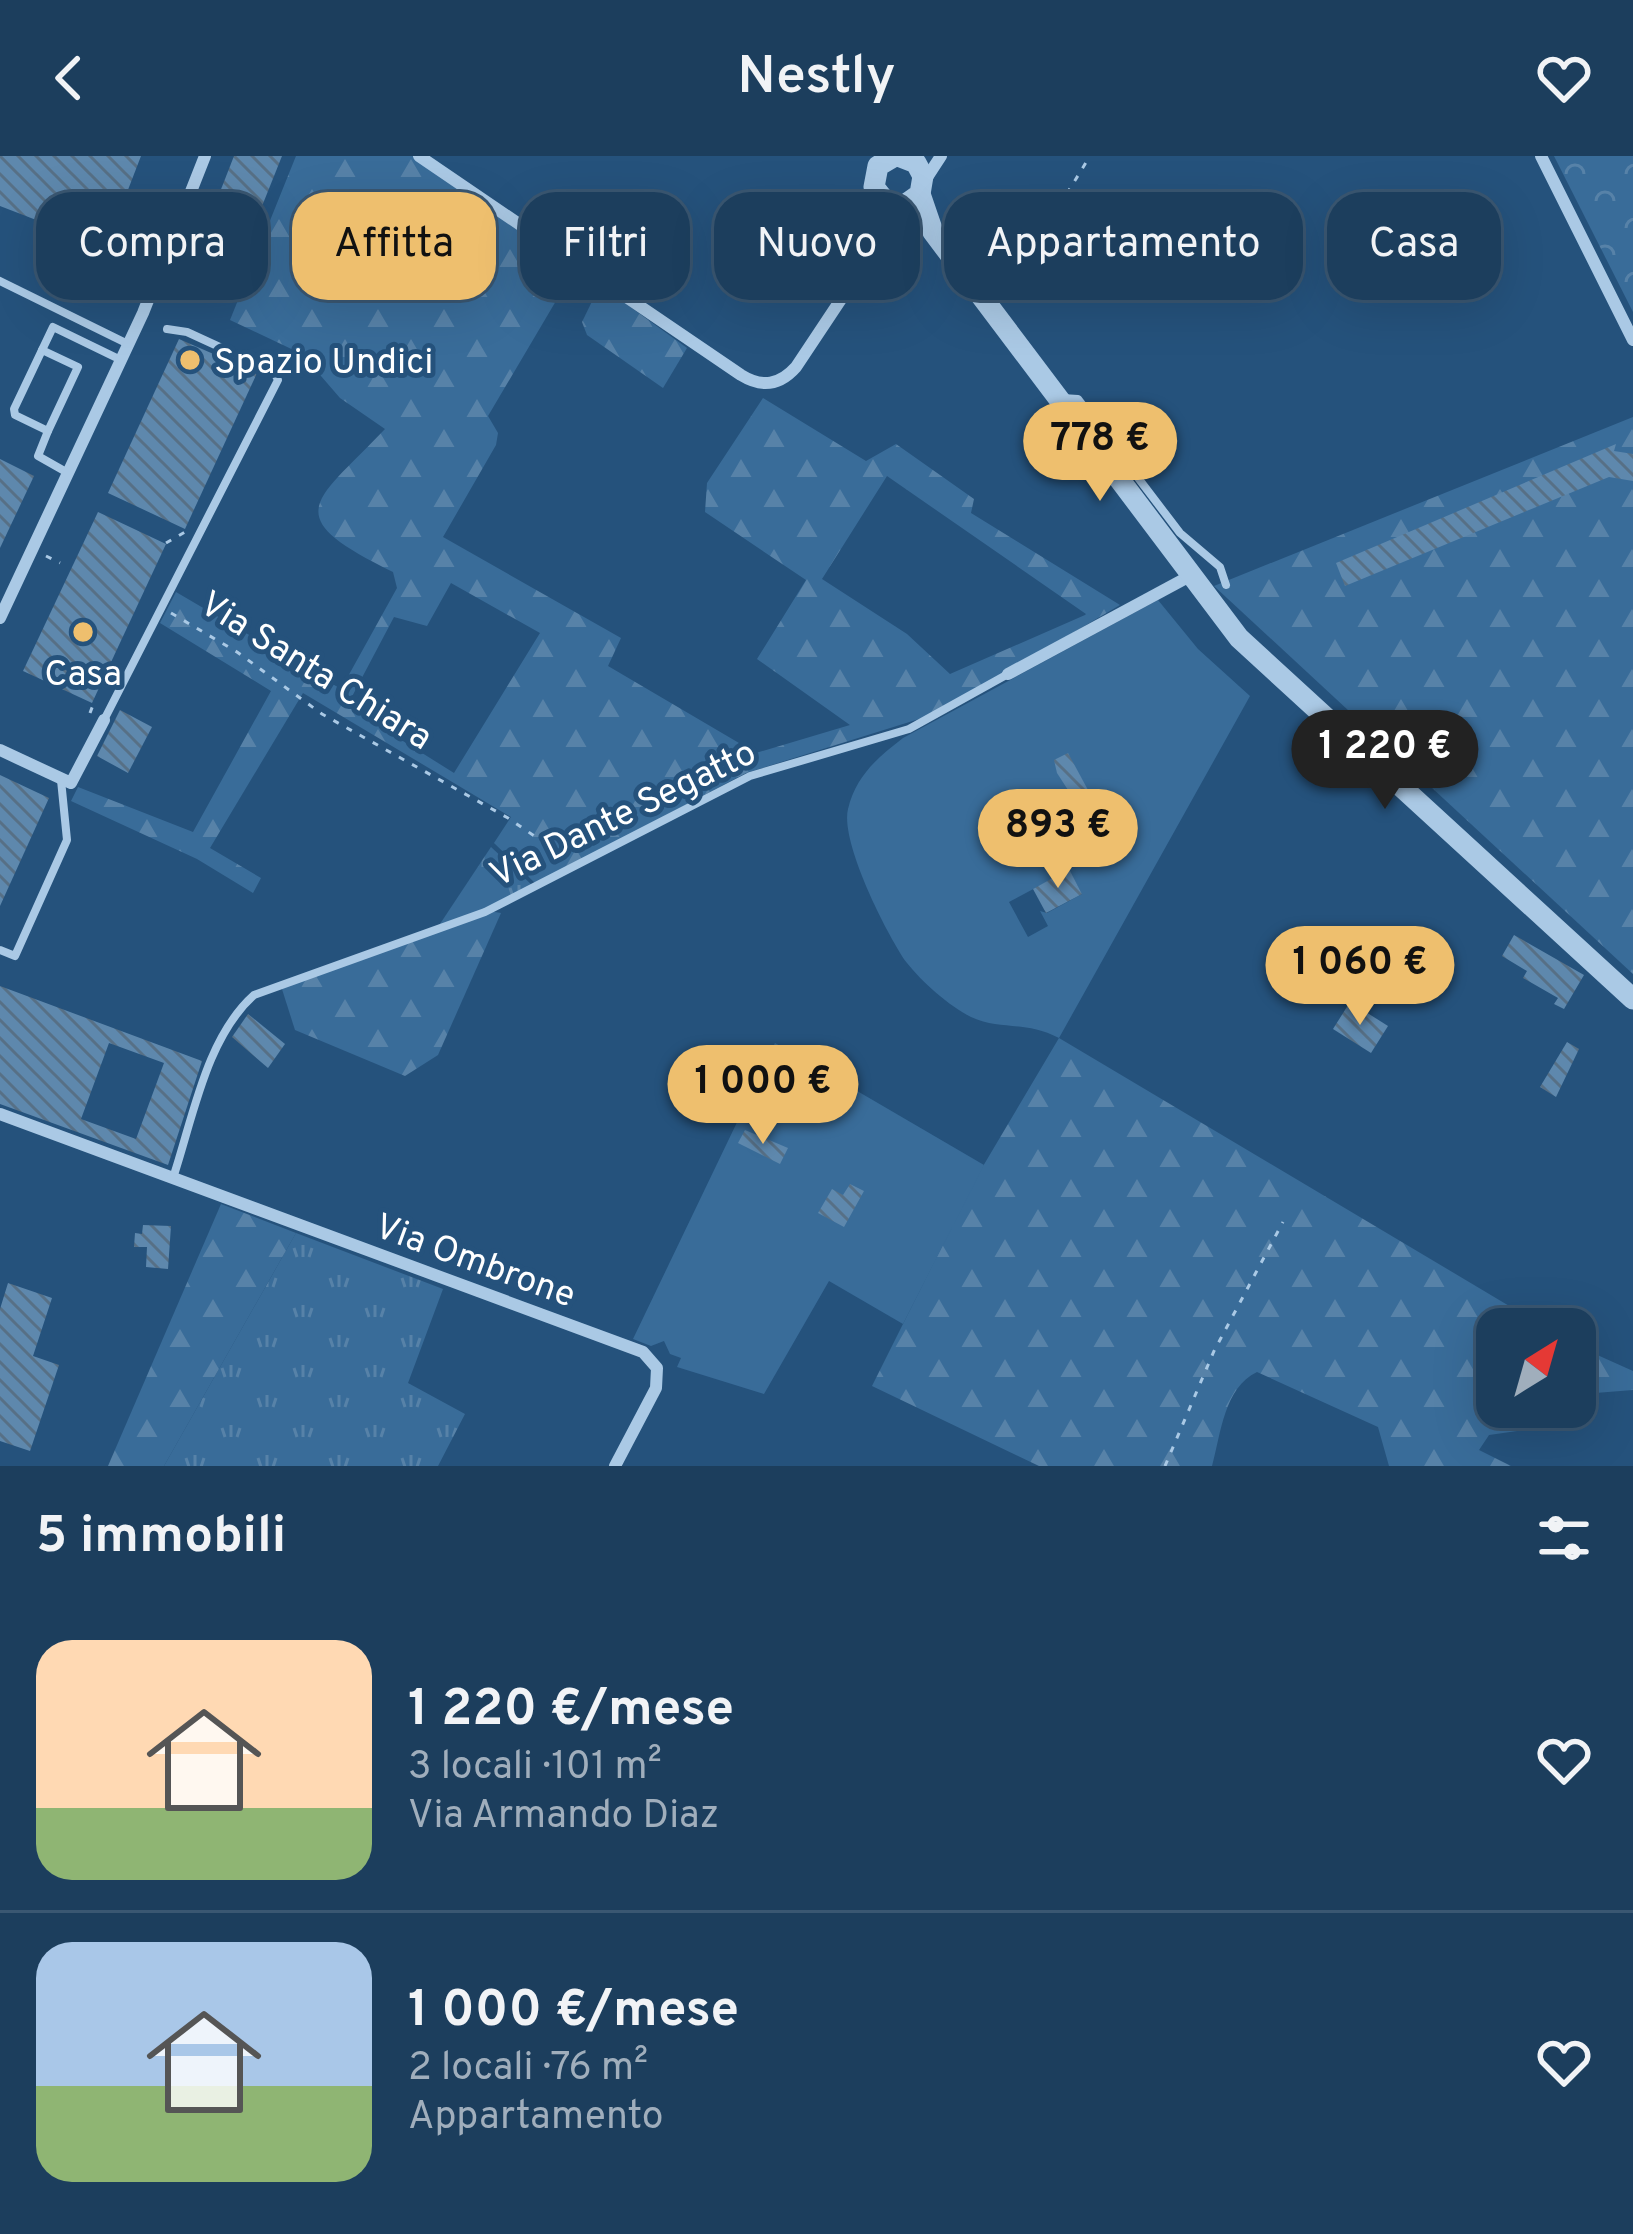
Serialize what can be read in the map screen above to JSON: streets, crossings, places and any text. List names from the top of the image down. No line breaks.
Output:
{"streets":{"street":["Via Santa Chiara","Via Dante Segatto","Via Ombrone"]},"crossings":[["Via Dante Segatto","Via Ombrone"]],"places":["Spazio Undici","Casa"],"north":"top right","page":{"header":"Nestly","chip":["Compra","Affitta","Filtri","Nuovo","Appartamento","Casa"],"price":["778 €","1 220 €","893 €","1 060 €","1 000 €"],"heading":"5 immobili","list":[{"name":"1 220 €/mese","note":"3 locali · 101 m² · Via Armando Diaz"},{"name":"1 000 €/mese","note":"2 locali · 76 m² · Appartamento"}]}}
